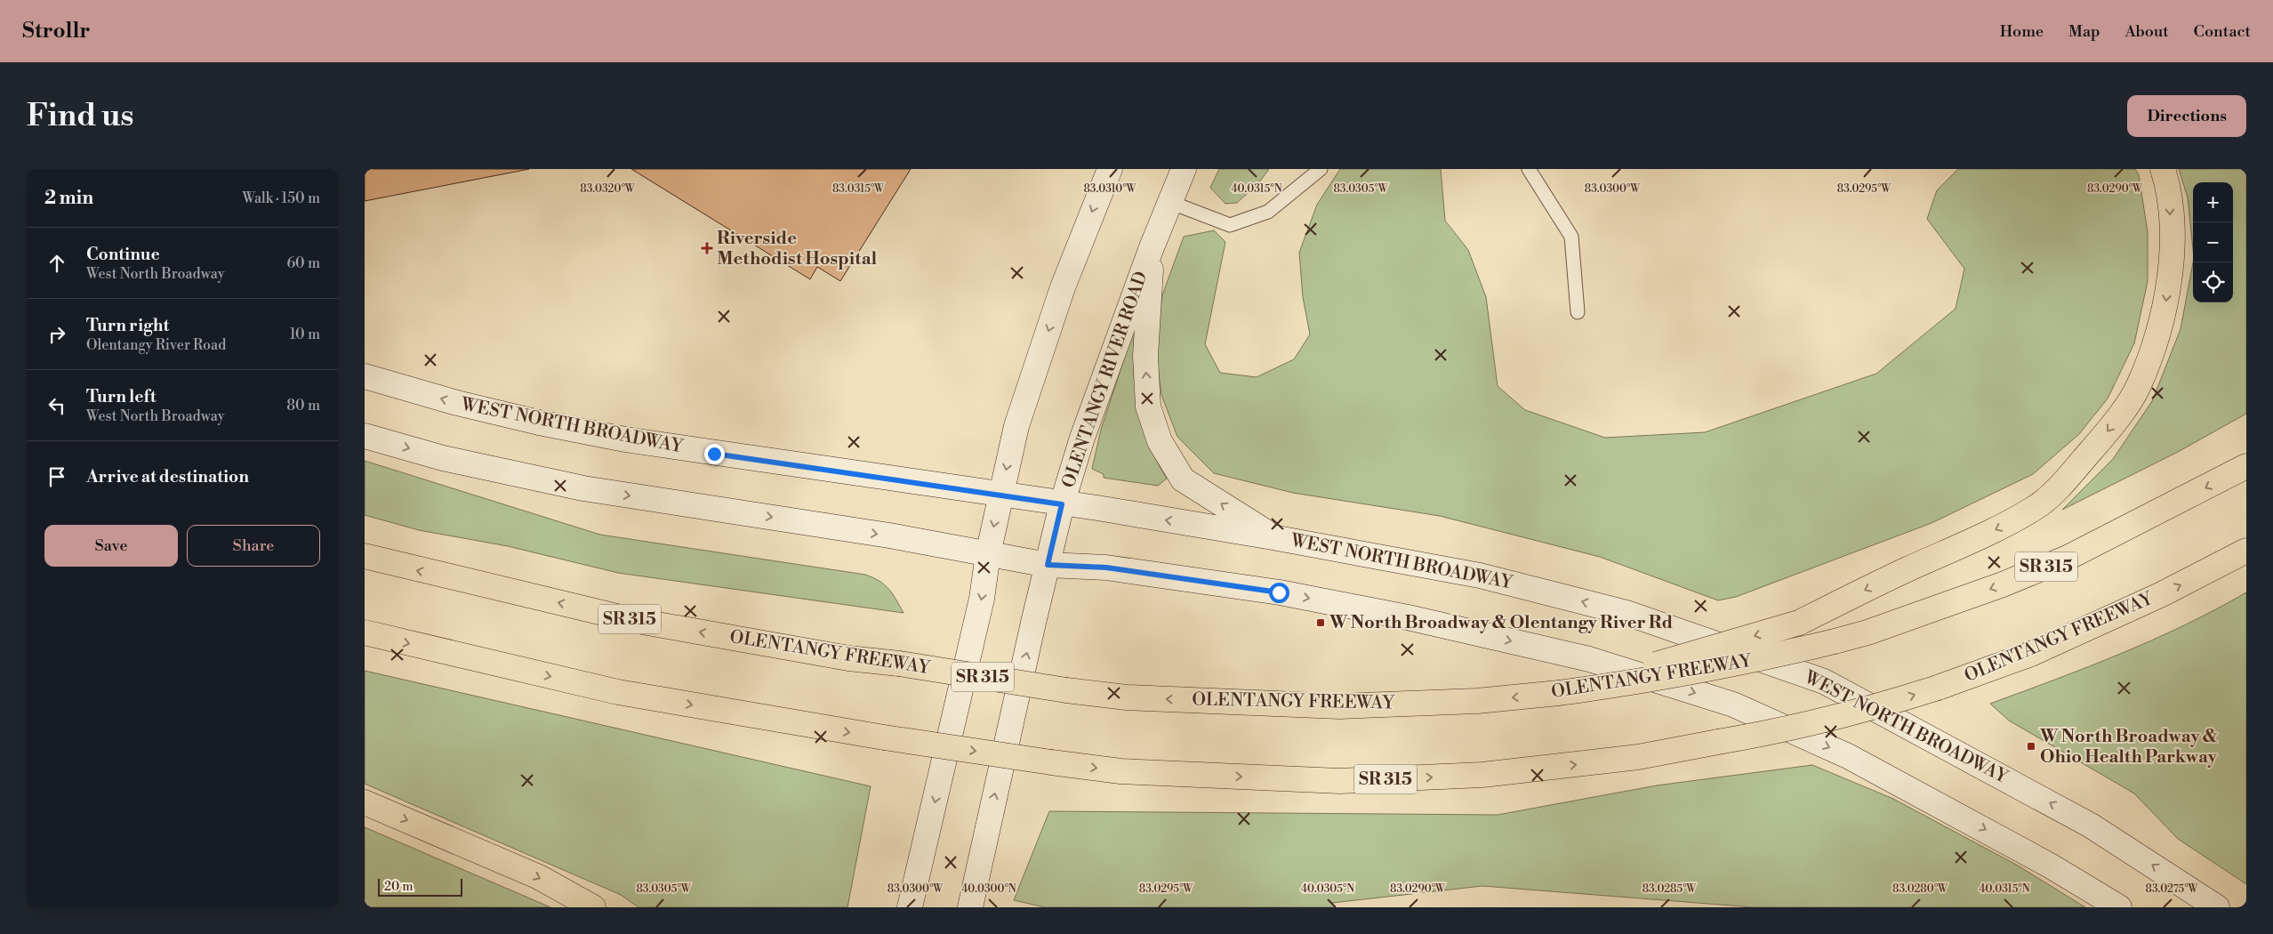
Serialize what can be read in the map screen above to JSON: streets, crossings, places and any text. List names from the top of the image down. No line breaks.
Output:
{"streets":{"highway":["SR 315","OLENTANGY FREEWAY"],"main road":["OLENTANGY RIVER ROAD","WEST NORTH BROADWAY"]},"crossings":[["OLENTANGY RIVER ROAD","WEST NORTH BROADWAY"]],"places":{"health":["Riverside Methodist Hospital"],"transit":["W North Broadway & Olentangy River Rd","W North Broadway & Ohio Health Parkway"]},"scale_bar":"20 m","page":{"header":"Strollr","nav":["Home","Map","About","Contact"],"buttons":["Directions",["Save","Share"]],"title":"Find us","heading":["2 min","Walk · 150 m"],"map_buttons":["+","−"],"list":[["Continue","West North Broadway","60 m"],["Turn right","Olentangy River Road","10 m"],["Turn left","West North Broadway","80 m"],"Arrive at destination"],"scale":"20 m"},"coordinates":["40.0315°N","83.0295°W","83.0320°W","83.0315°W","83.0310°W","83.0305°W","83.0300°W","83.0290°W","83.0285°W","83.0280°W","83.0275°W","40.0300°N","40.0305°N"]}
